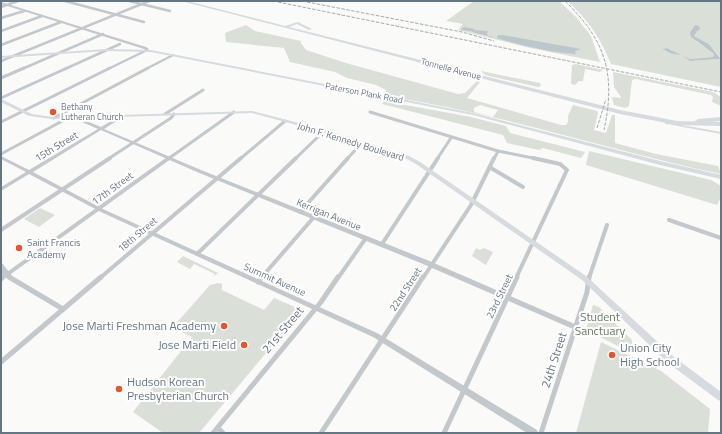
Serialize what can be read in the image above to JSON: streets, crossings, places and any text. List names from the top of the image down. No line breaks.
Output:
{"streets":{"highway":["Tonnelle Avenue"],"main road":["Paterson Plank Road","John F. Kennedy Boulevard"],"street":["15th Street","17th Street","Kerrigan Avenue","18th Street","Summit Avenue","22nd Street","23rd Street","21st Street","24th Street"]},"crossings":[["John F. Kennedy Boulevard","15th Street"],["John F. Kennedy Boulevard","17th Street"],["John F. Kennedy Boulevard","Kerrigan Avenue"],["John F. Kennedy Boulevard","18th Street"],["John F. Kennedy Boulevard","22nd Street"],["John F. Kennedy Boulevard","23rd Street"],["John F. Kennedy Boulevard","24th Street"],["15th Street","Kerrigan Avenue"],["15th Street","Summit Avenue"],["17th Street","Kerrigan Avenue"],["17th Street","Summit Avenue"],["Kerrigan Avenue","18th Street"],["Kerrigan Avenue","22nd Street"],["Kerrigan Avenue","23rd Street"],["Kerrigan Avenue","21st Street"],["Kerrigan Avenue","24th Street"],["18th Street","Summit Avenue"],["Summit Avenue","22nd Street"],["Summit Avenue","23rd Street"],["Summit Avenue","21st Street"],["22nd Street","23rd Street"]],"parks":["Student Sanctuary"],"places":["Bethany Lutheran Church","Saint Francis Academy","Jose Marti Freshman Academy","Jose Marti Field","Union City High School","Hudson Korean Presbyterian Church"]}
